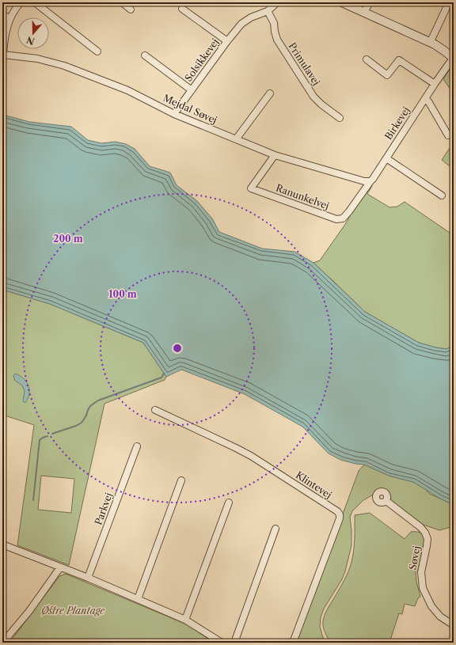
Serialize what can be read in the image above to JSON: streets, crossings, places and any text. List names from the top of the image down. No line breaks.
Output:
{"streets":{"street":["Solsikkevej","Primulavej","Mejdal Søvej","Birkevej","Ranunkelvej","Klintevej","Parkvej","Søvej"]},"crossings":[["Solsikkevej","Primulavej"],["Solsikkevej","Mejdal Søvej"],["Mejdal Søvej","Birkevej"],["Mejdal Søvej","Ranunkelvej"],["Birkevej","Ranunkelvej"]],"parks":["Østre Plantage"],"north":"bottom","rings":["200 m","100 m"]}
